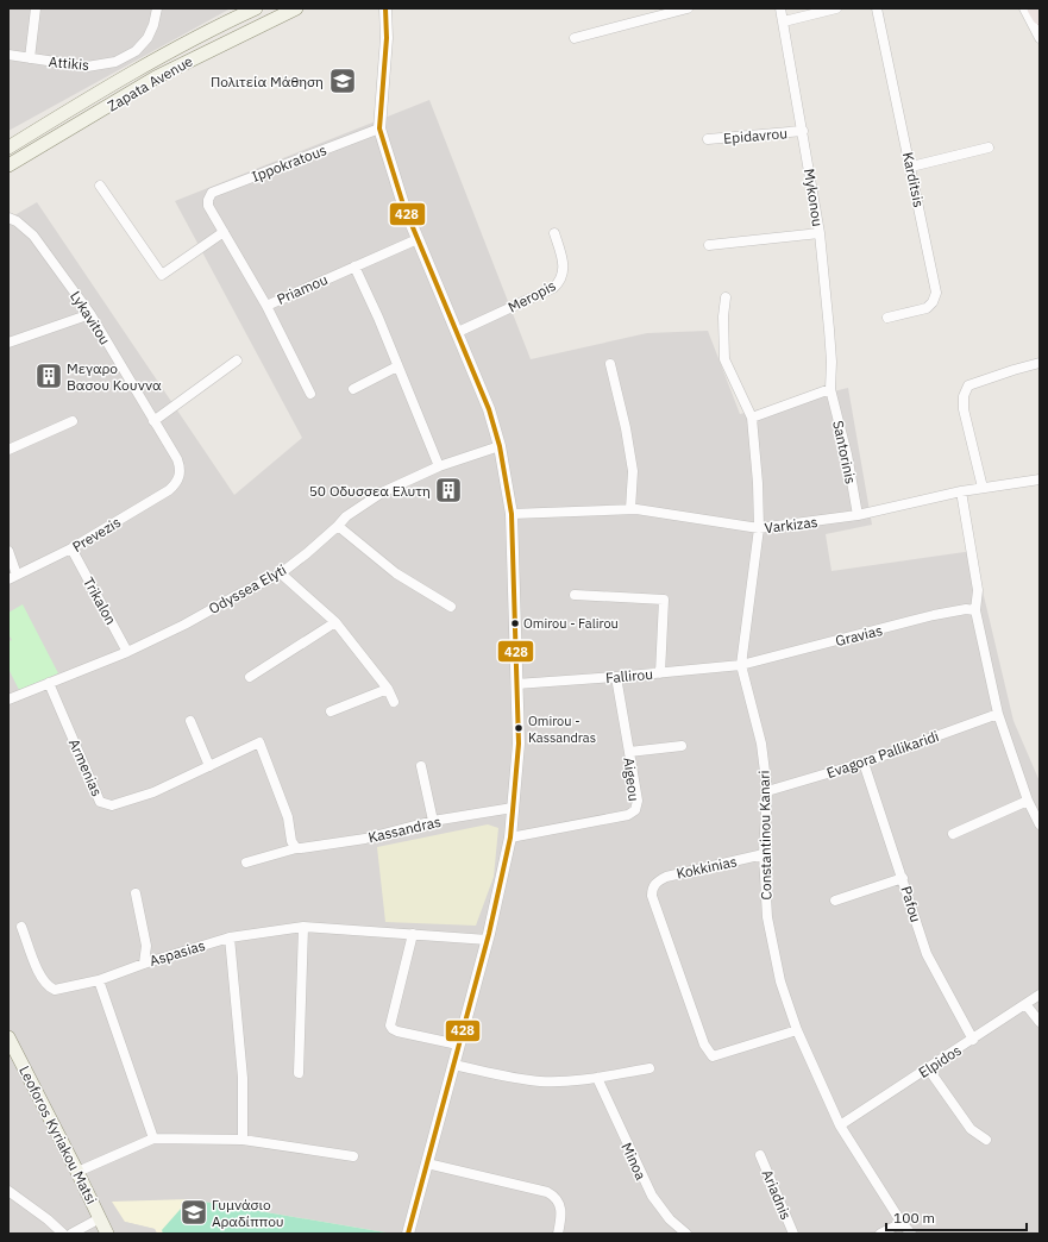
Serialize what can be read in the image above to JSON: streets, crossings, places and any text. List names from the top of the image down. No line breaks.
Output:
{"streets":{"main road":["Zapata Avenue","Leoforos Kyriakou Matsi"],"street":["Attikis","Epidavrou","Ippokratous","Karditsis","Mykonou","Priamou","Meropis","Lykavitou","Santorinis","Varkizas","Prevezis","Odyssea Elyti","Trikalon","Gravias","Fallirou","Evagora Pallikaridi","Armenias","Aigeou","Kassandras","Constantinou Kanari","Kokkinias","Pafou","Aspasias","Elpidos","Minoa","Ariadnis"]},"crossings":[["Epidavrou","Mykonou"],["Ippokratous","Priamou"],["Mykonou","Santorinis"],["Lykavitou","Prevezis"],["Santorinis","Varkizas"],["Varkizas","Constantinou Kanari"],["Prevezis","Trikalon"],["Odyssea Elyti","Trikalon"],["Odyssea Elyti","Armenias"],["Gravias","Fallirou"],["Gravias","Constantinou Kanari"],["Fallirou","Aigeou"],["Fallirou","Constantinou Kanari"],["Evagora Pallikaridi","Constantinou Kanari"],["Evagora Pallikaridi","Pafou"],["Constantinou Kanari","Kokkinias"],["Constantinou Kanari","Elpidos"],["Pafou","Elpidos"]],"places":{"school or university":["Πολιτεία Μάθηση","Γυμνάσιο Αραδίππου"],"building":["Μεγαρο Βασου Κουννα","50 Οδυσσεα Ελυτη"],"other":["Omirou - Falirou","Omirou - Kassandras"]},"lines":["transit line 428"],"scale_bar":"100 m"}
